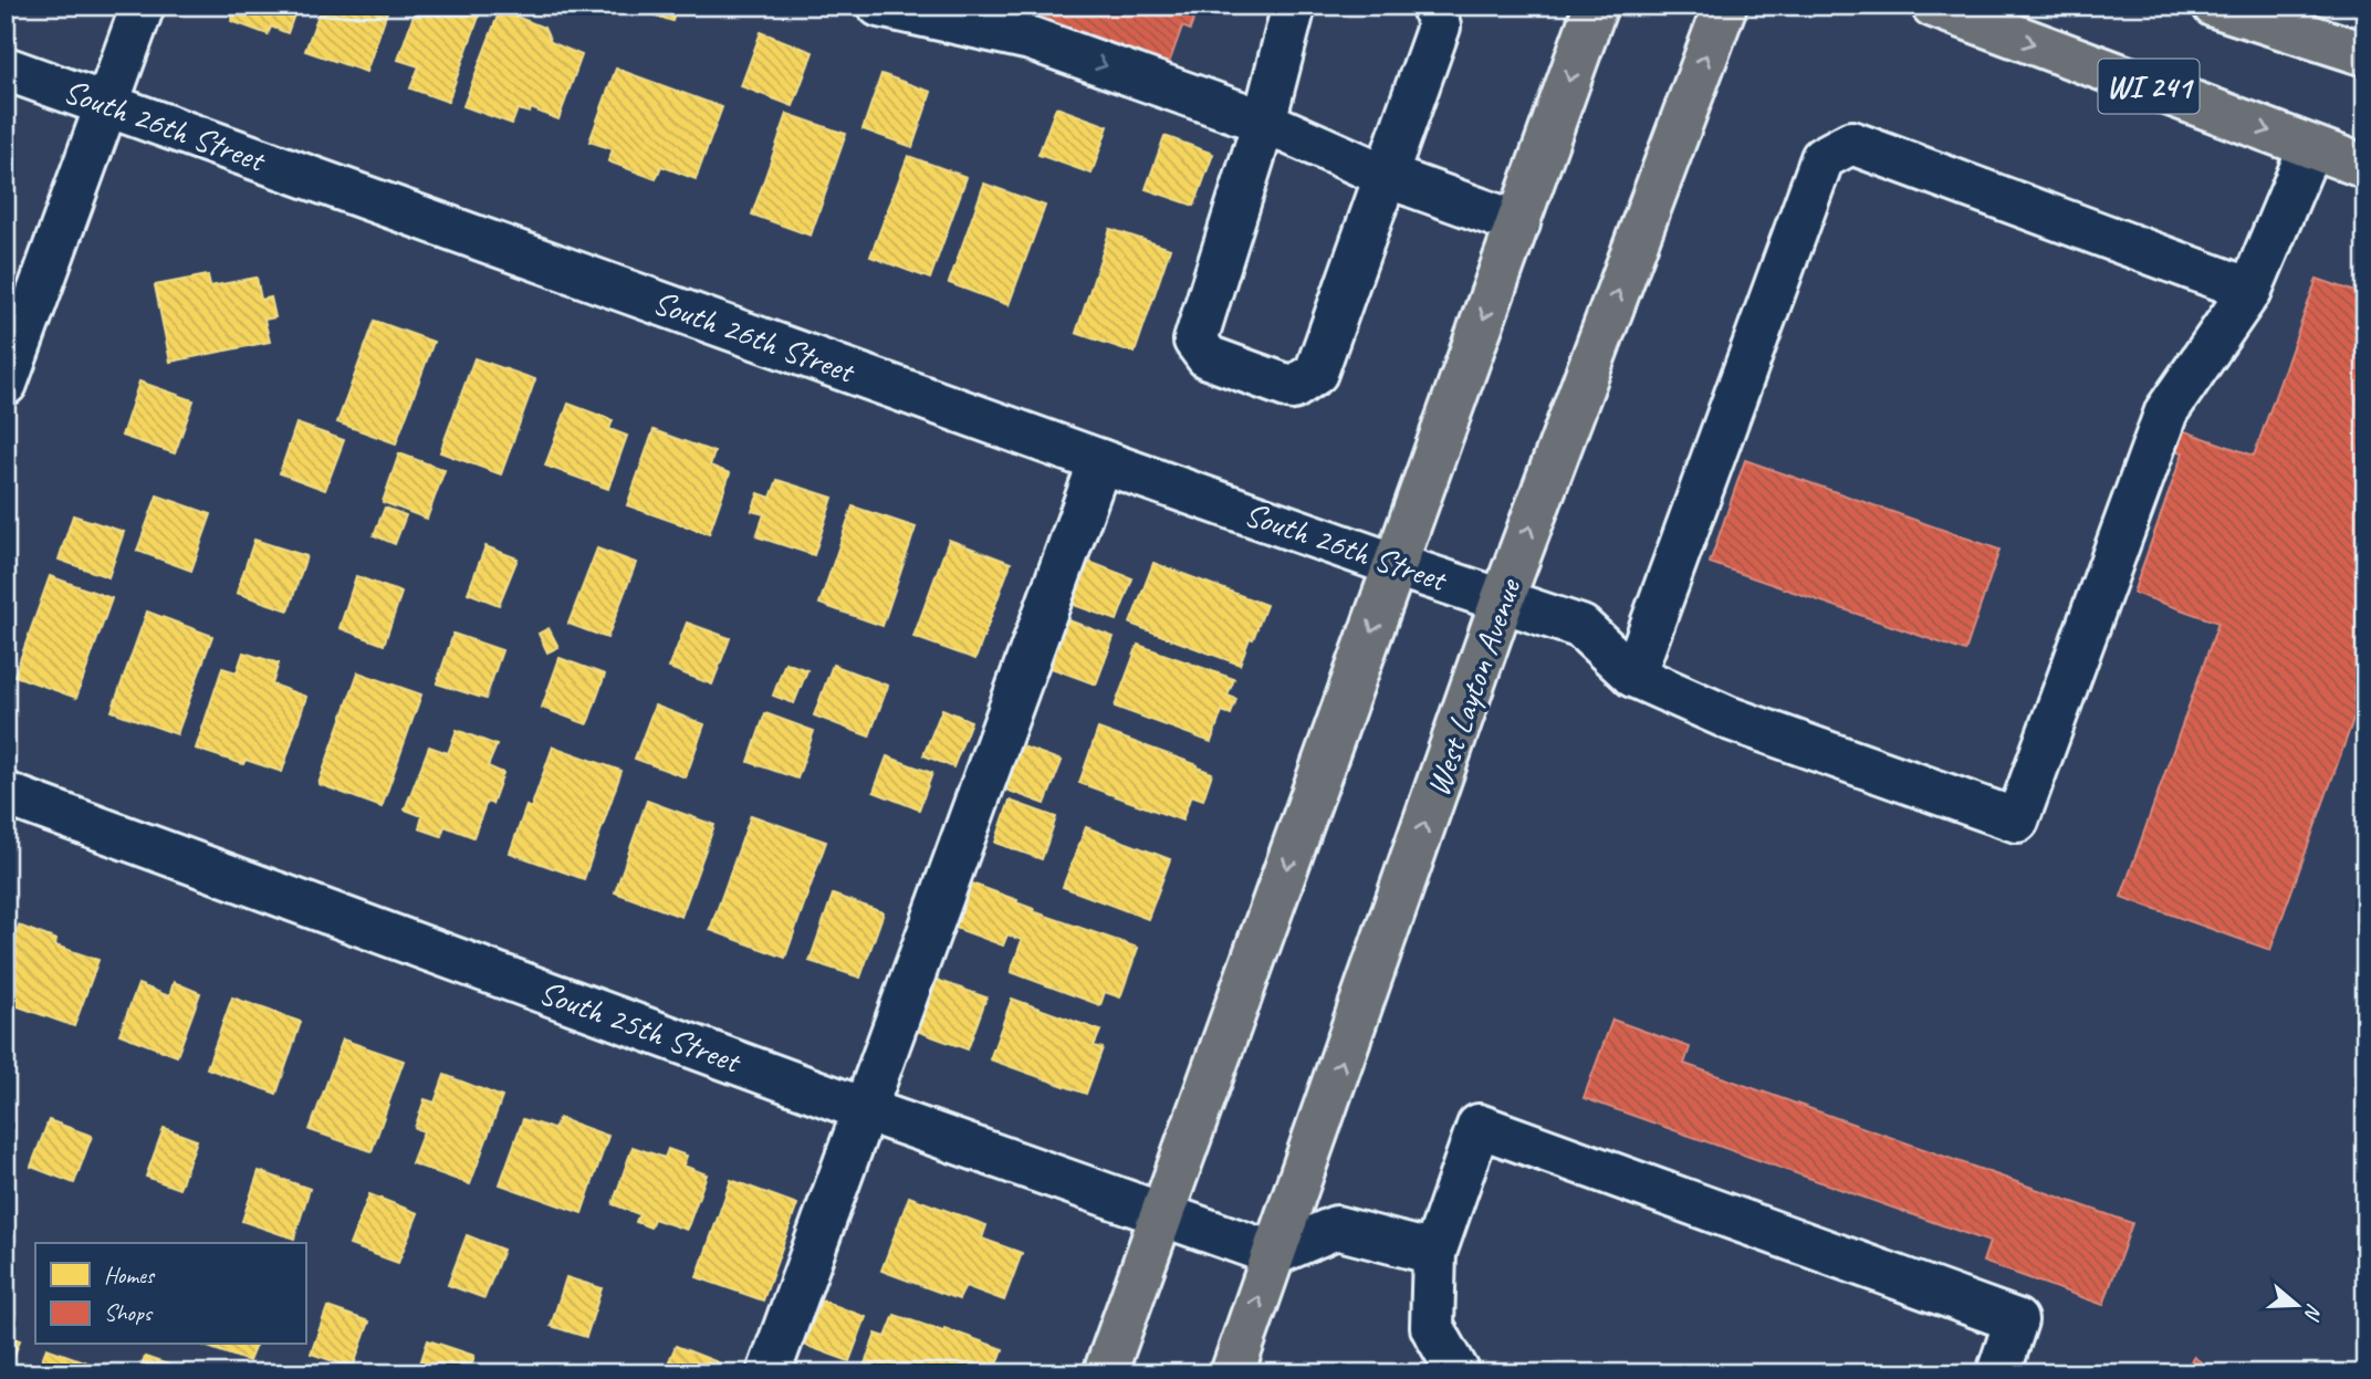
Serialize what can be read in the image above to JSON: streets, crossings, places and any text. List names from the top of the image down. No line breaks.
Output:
{"streets":{"main road":["WI 241","West Layton Avenue"],"street":["South 26th Street","South 25th Street"]},"crossings":[["South 26th Street","West Layton Avenue"],["West Layton Avenue","South 25th Street"]],"legend":["Homes","Shops"],"north":"right"}
